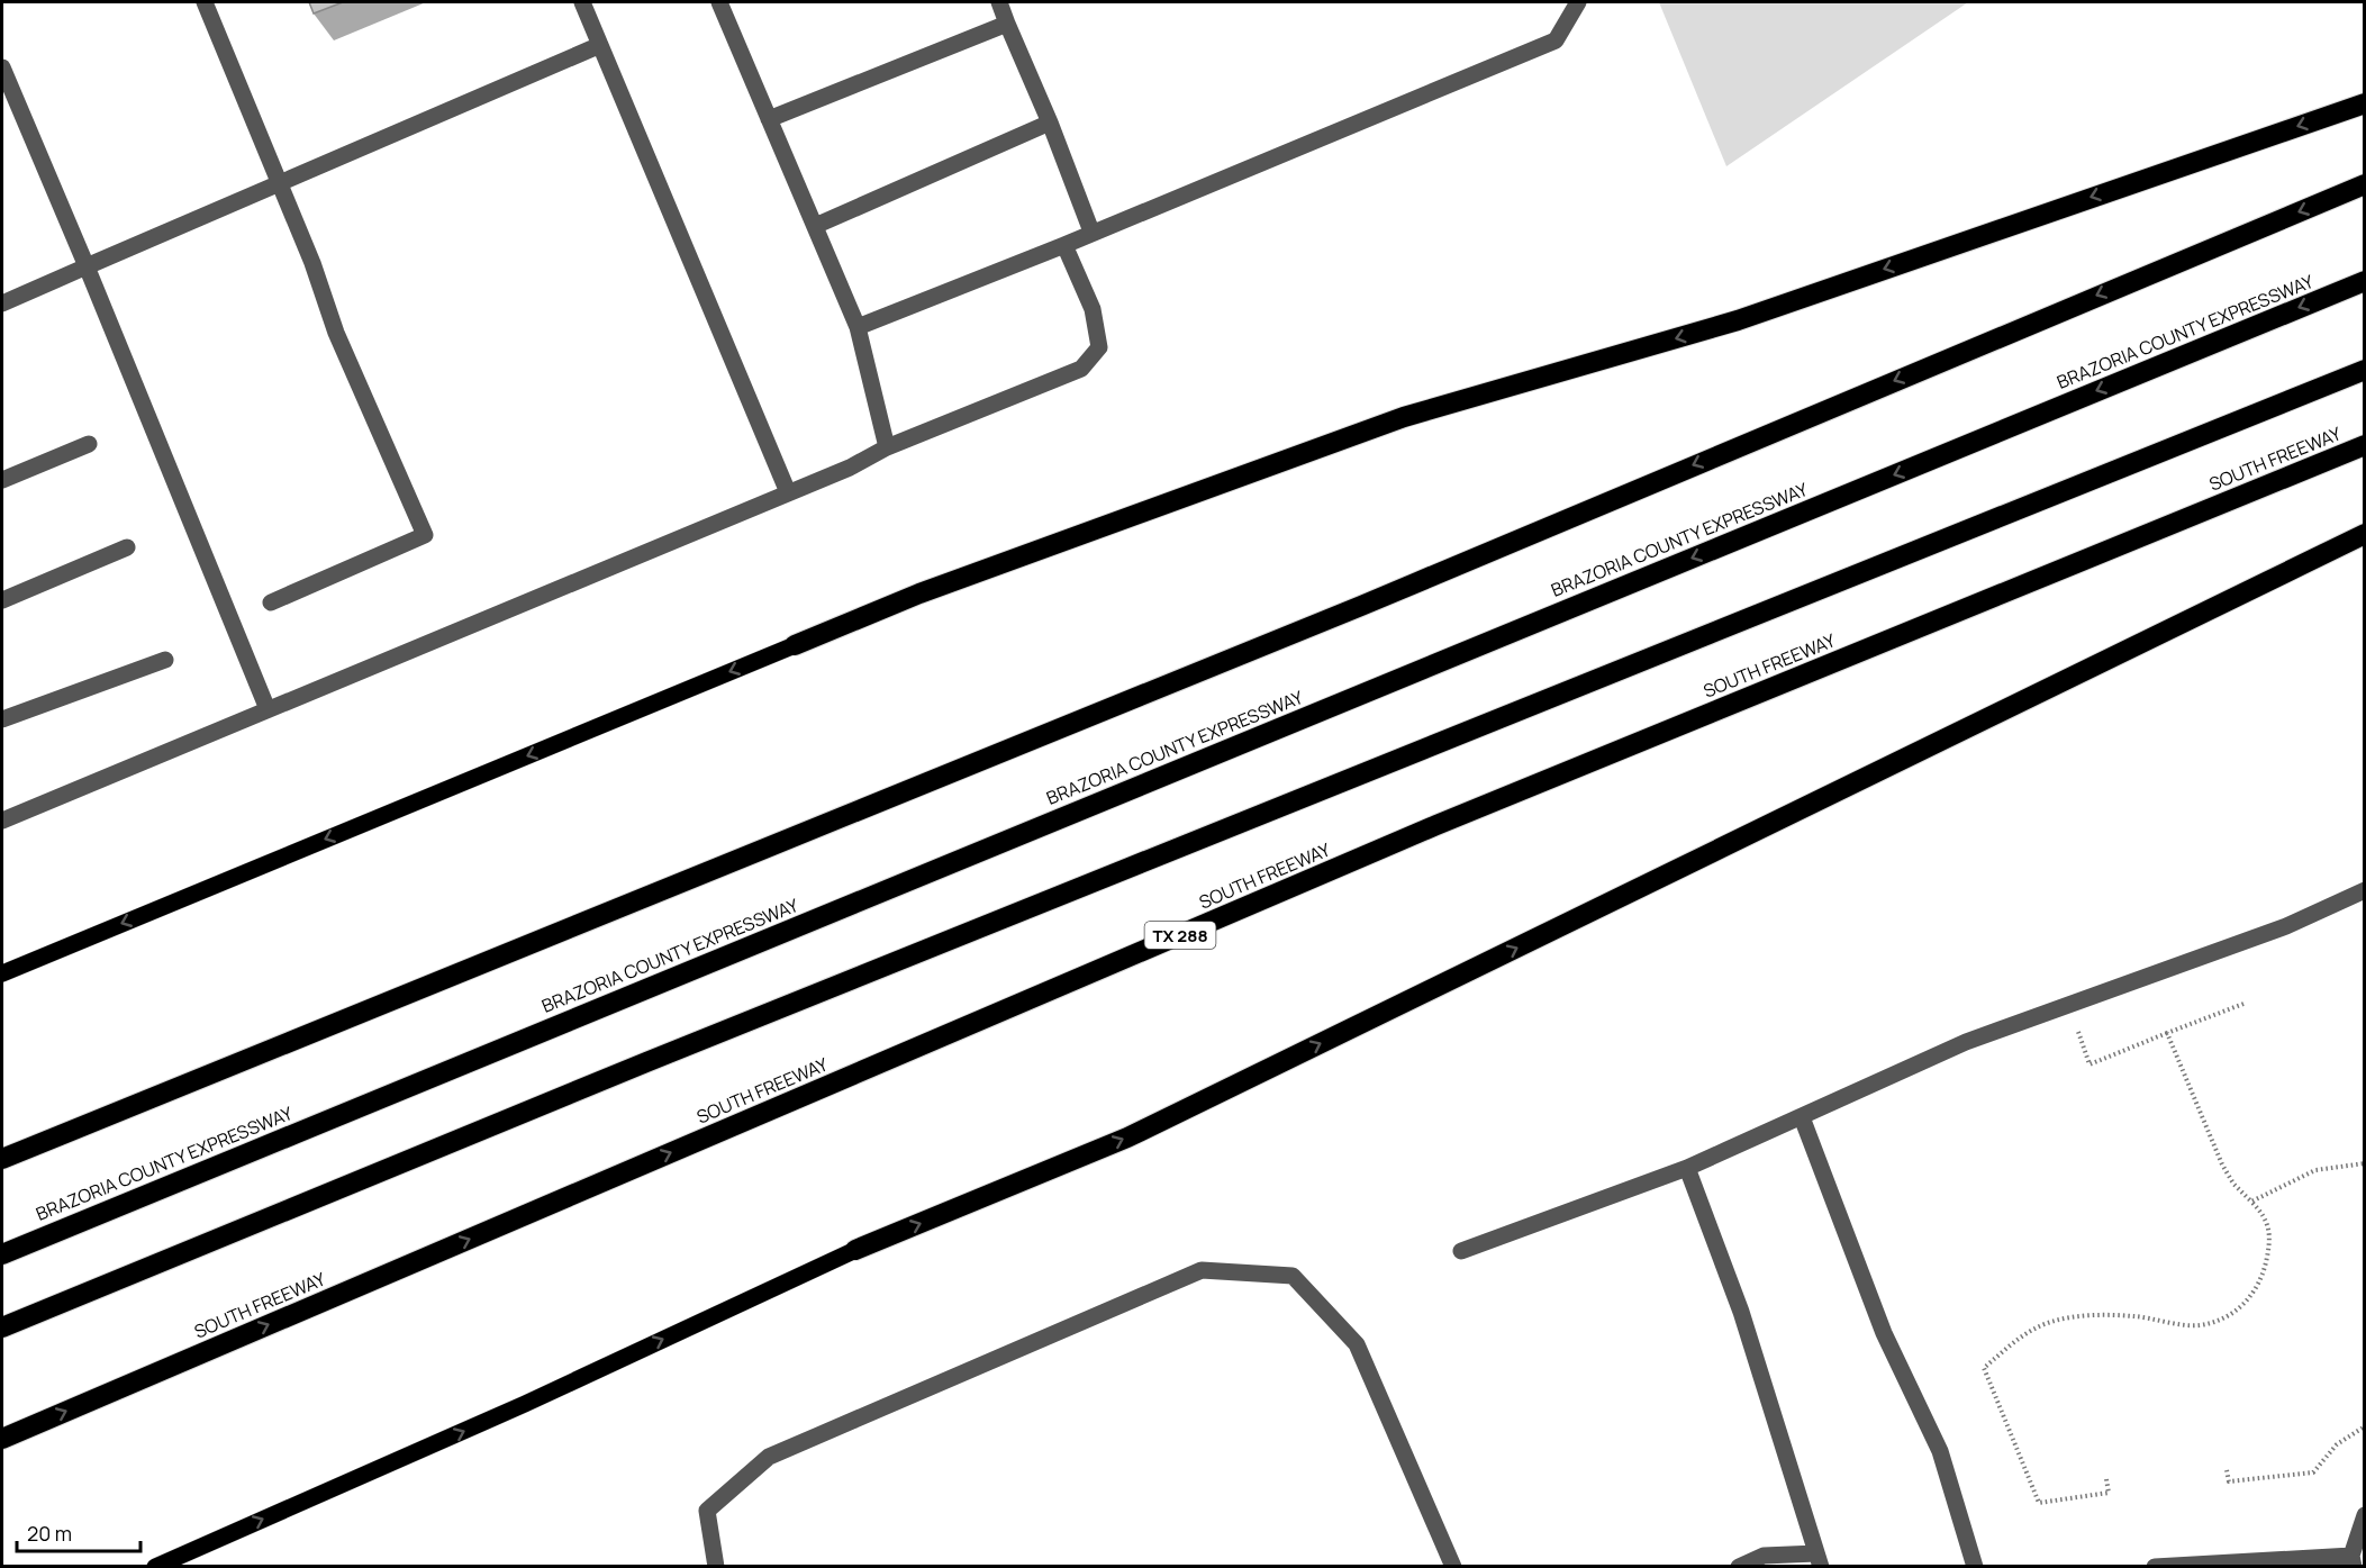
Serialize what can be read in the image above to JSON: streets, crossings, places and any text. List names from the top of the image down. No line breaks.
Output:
{"streets":{"highway":["BRAZORIA COUNTY EXPRESSWAY","SOUTH FREEWAY","TX 288"]},"scale_bar":"20 m"}
